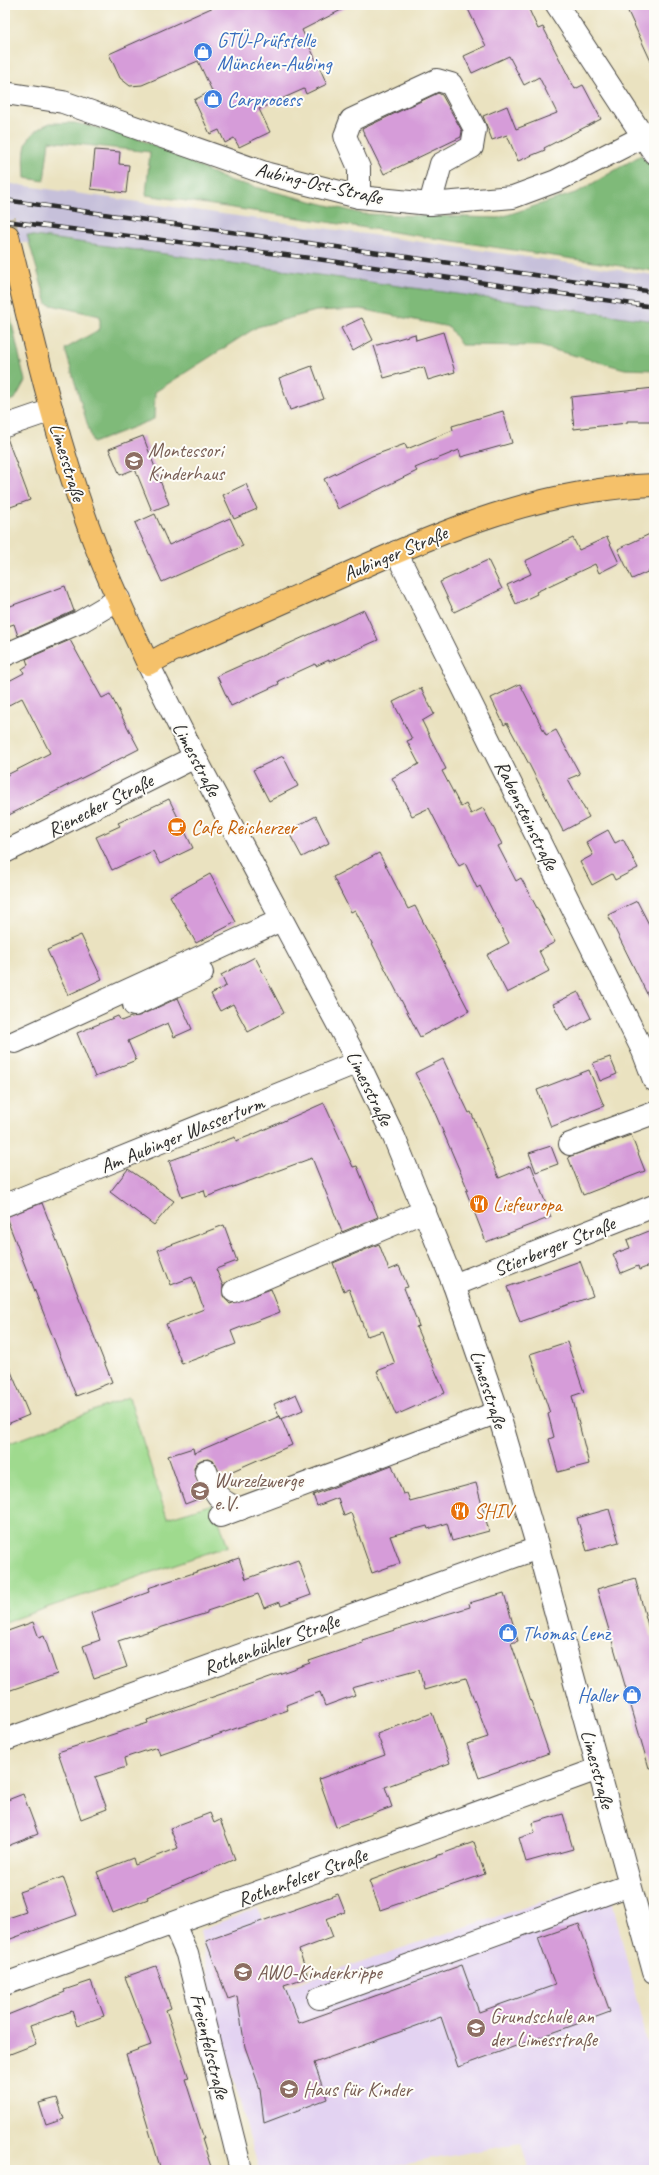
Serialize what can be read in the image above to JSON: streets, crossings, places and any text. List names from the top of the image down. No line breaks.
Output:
{"streets":{"main road":["Limesstraße","Aubinger Straße"],"street":["Aubing-Ost-Straße","Rienecker Straße","Rabensteinstraße","Am Aubinger Wasserturm","Stierberger Straße","Rothenbühler Straße","Rothenfelser Straße","Freienfelsstraße"]},"crossings":[["Limesstraße","Aubinger Straße"],["Limesstraße","Rienecker Straße"],["Limesstraße","Am Aubinger Wasserturm"],["Limesstraße","Stierberger Straße"],["Limesstraße","Rothenbühler Straße"],["Limesstraße","Rothenfelser Straße"],["Aubinger Straße","Rabensteinstraße"],["Rothenfelser Straße","Freienfelsstraße"]],"places":{"shop":["GTÜ-Prüfstelle München-Aubing","Carprocess","Thomas Lenz","Haller"],"school or university":["Montessori Kinderhaus","Wurzelzwerge e.V.","AWO-Kinderkrippe","Grundschule an der Limesstraße","Haus für Kinder"],"cafe":["Cafe Reicherzer"],"restaurant":["Liefeuropa","SHIV"]}}
